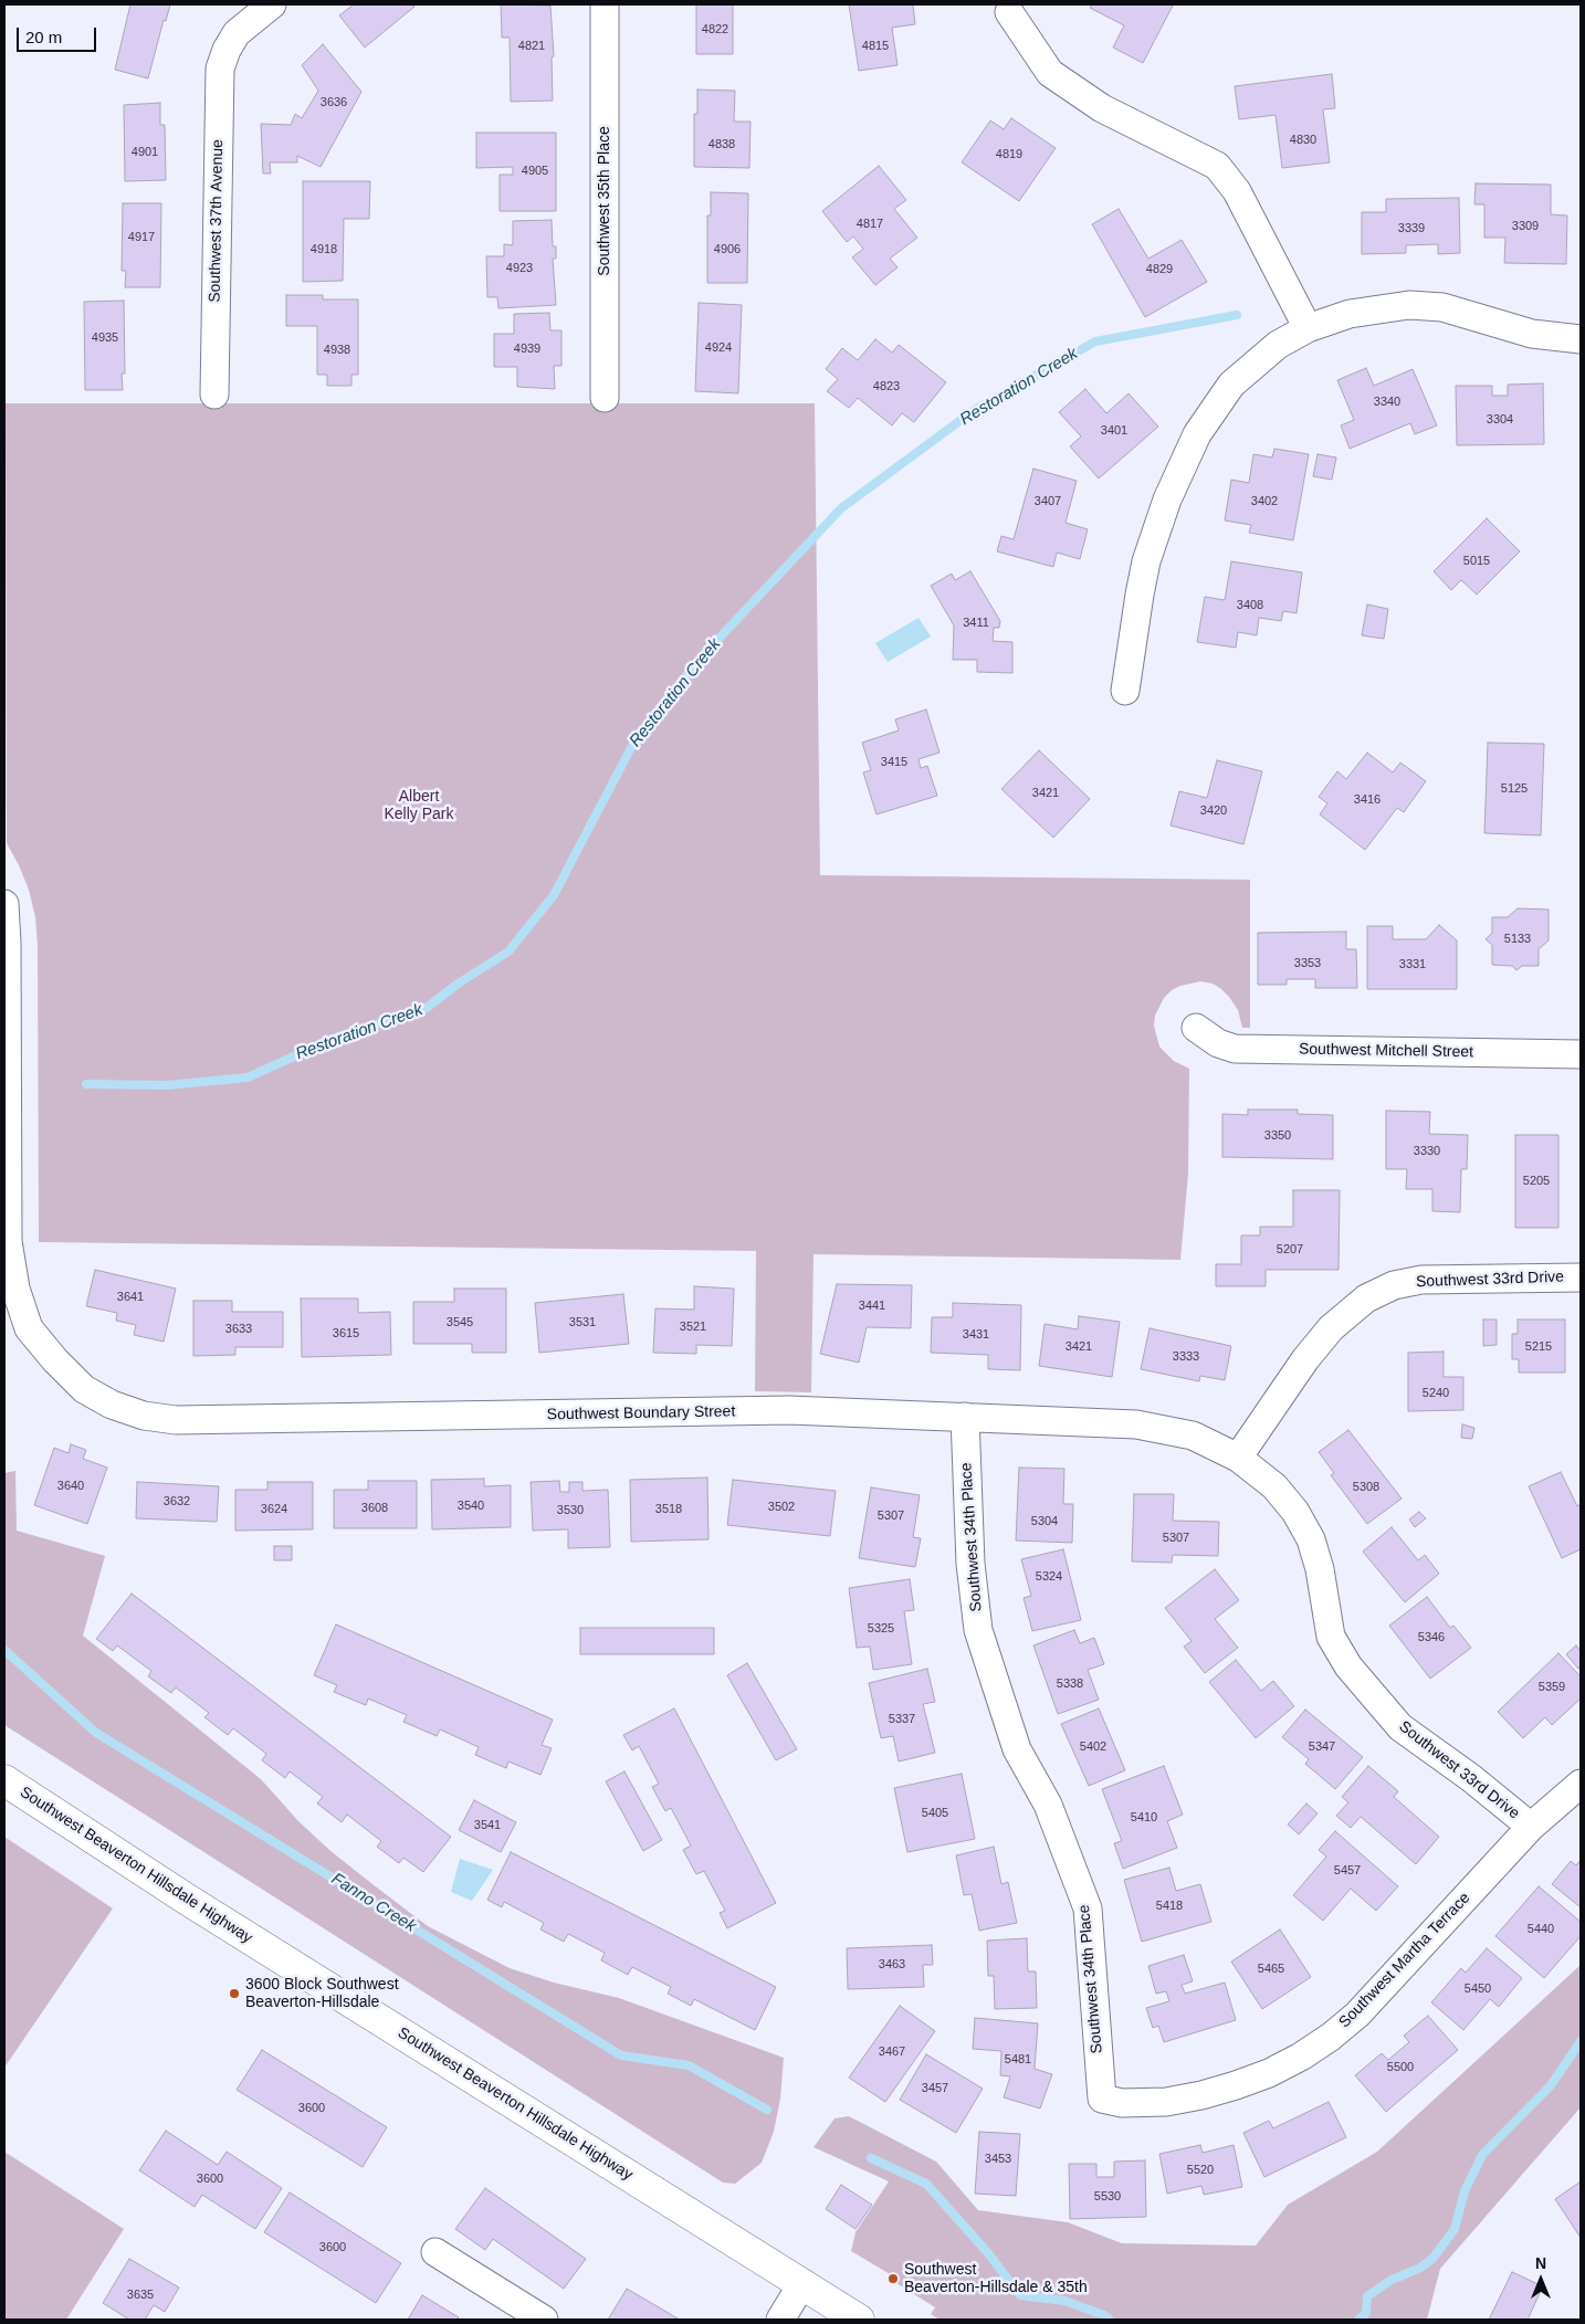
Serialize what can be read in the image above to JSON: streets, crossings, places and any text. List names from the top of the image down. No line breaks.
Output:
{"streets":{"main road":["Southwest Beaverton Hillsdale Highway"],"street":["Southwest 35th Place","Southwest 37th Avenue","Southwest Mitchell Street","Southwest 33rd Drive","Southwest Boundary Street","Southwest 34th Place","Southwest Martha Terrace"]},"crossings":[["Southwest 33rd Drive","Southwest Boundary Street"],["Southwest 33rd Drive","Southwest Martha Terrace"],["Southwest Boundary Street","Southwest 34th Place"],["Southwest 34th Place","Southwest Martha Terrace"]],"water":["Restoration Creek","Fanno Creek"],"parks":["Albert Kelly Park"],"places":["3600 Block Southwest Beaverton-Hillsdale","Southwest Beaverton-Hillsdale & 35th"],"house_numbers":["4822","4821","4815","3636","4830","4838","4901","4819","4905","4817","3309","3339","4917","4918","4906","4923","4829","4935","4924","4939","4938","4823","3340","3304","3401","3407","3402","5015","3408","3411","3415","5125","3421","3416","3420","5133","3353","3331","3350","3330","5205","5207","3641","3441","3545","3531","3521","3633","3615","3431","3421","5215","3333","5240","3640","5308","3632","3540","3502","3608","3624","3518","3530","5307","5304","5307","5324","5325","5346","5338","5359","5337","5402","5347","5405","5410","3541","5457","5418","5440","3463","5465","5450","3467","5481","5500","3457","3600","3453","5520","3600","5530","3600","3635"],"scale_bar":"20 m","north":"top"}
